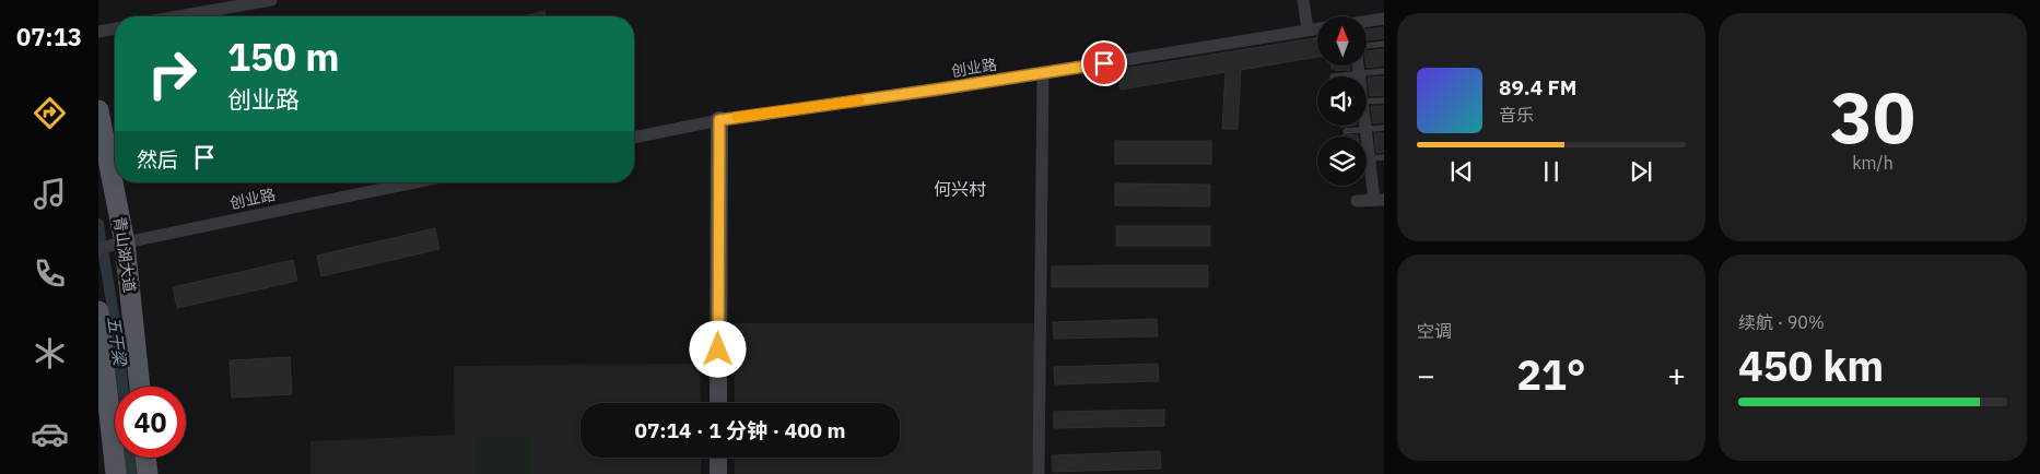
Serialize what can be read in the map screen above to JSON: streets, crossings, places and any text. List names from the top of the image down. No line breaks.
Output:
{"streets":{"main road":["青山湖大道"],"street":["创业路"]},"crossings":[["创业路","青山湖大道"]],"districts":["何兴村"],"water":["五干梁"],"north":"top","page":{"tabs":"07:13","tile":[["30","km/h"],"空调",["续航 · 90%","450 km"]],"turn":["150 m","创业路"],"song":["89.4 FM","音乐"],"then":"然后","heat":["−","21°","+"],"limit":"40","trip":"07:14 · 1 分钟 · 400 m"}}
